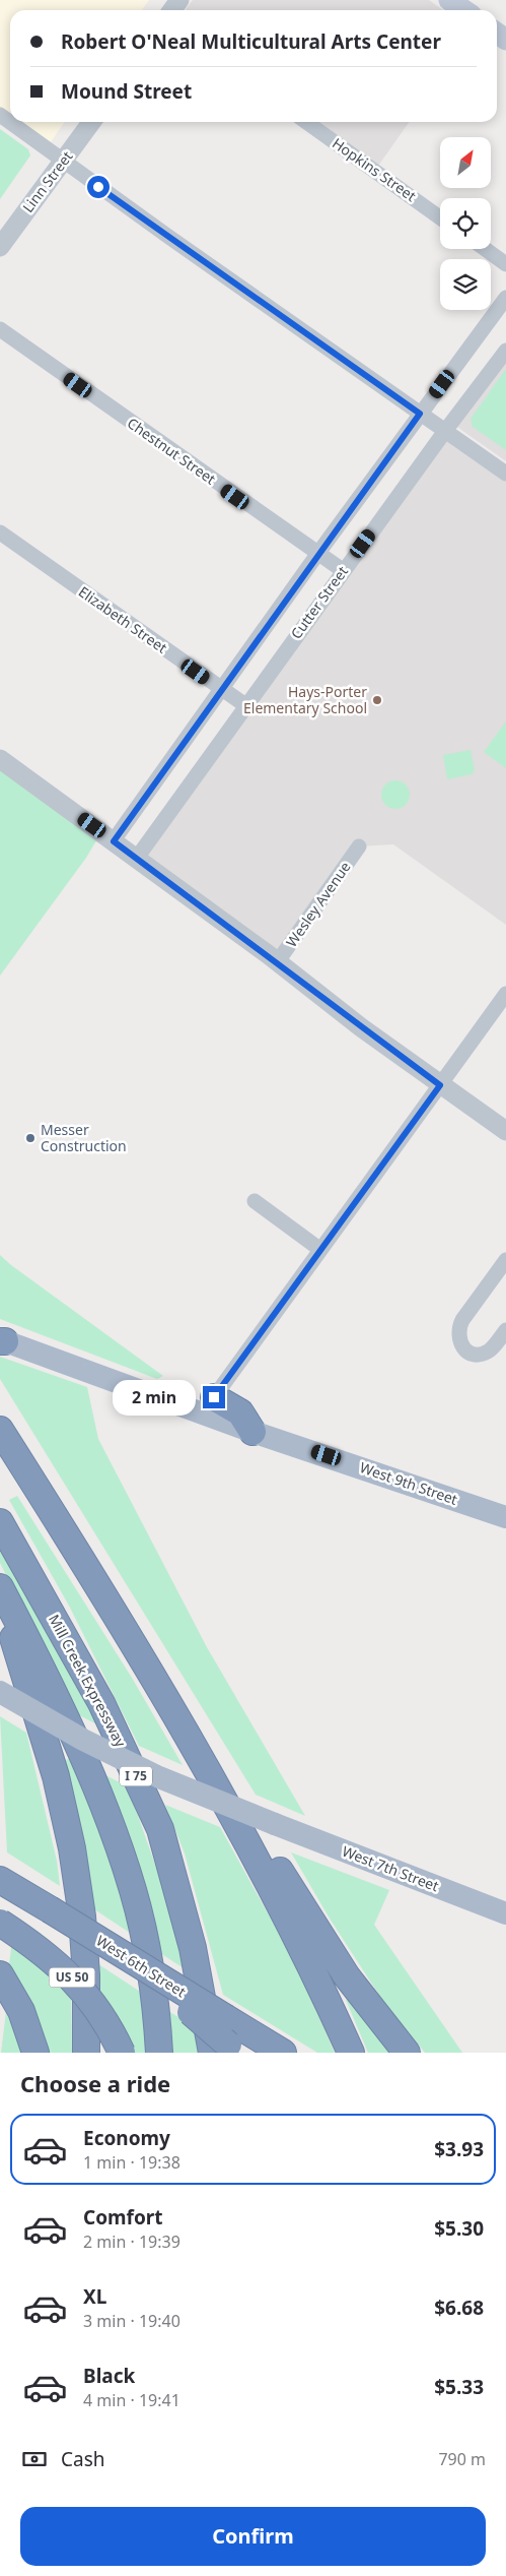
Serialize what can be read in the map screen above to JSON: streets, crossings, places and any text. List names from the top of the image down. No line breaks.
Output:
{"streets":{"highway":["Mill Creek Expressway","I 75","West 6th Street","US 50"],"main road":["West 9th Street","West 7th Street"],"street":["Hopkins Street","Linn Street","Chestnut Street","Cutter Street","Elizabeth Street","Wesley Avenue"]},"crossings":[["Chestnut Street","Cutter Street"],["Cutter Street","Elizabeth Street"],["Mill Creek Expressway","West 6th Street"]],"places":["Hays-Porter Elementary School","Messer Construction"],"north":"top right","page":{"banner":["Robert O'Neal Multicultural Arts Center","Mound Street"],"bubble":"2 min","heading":"Choose a ride","list":[{"name":"Economy","note":"1 min · 19:38","value":"$3.93"},{"name":"Comfort","note":"2 min · 19:39","value":"$5.30"},{"name":"XL","note":"3 min · 19:40","value":"$6.68"},{"name":"Black","note":"4 min · 19:41","value":"$5.33"}],"pay":["Cash","790 m"],"buttons":"Confirm"}}
